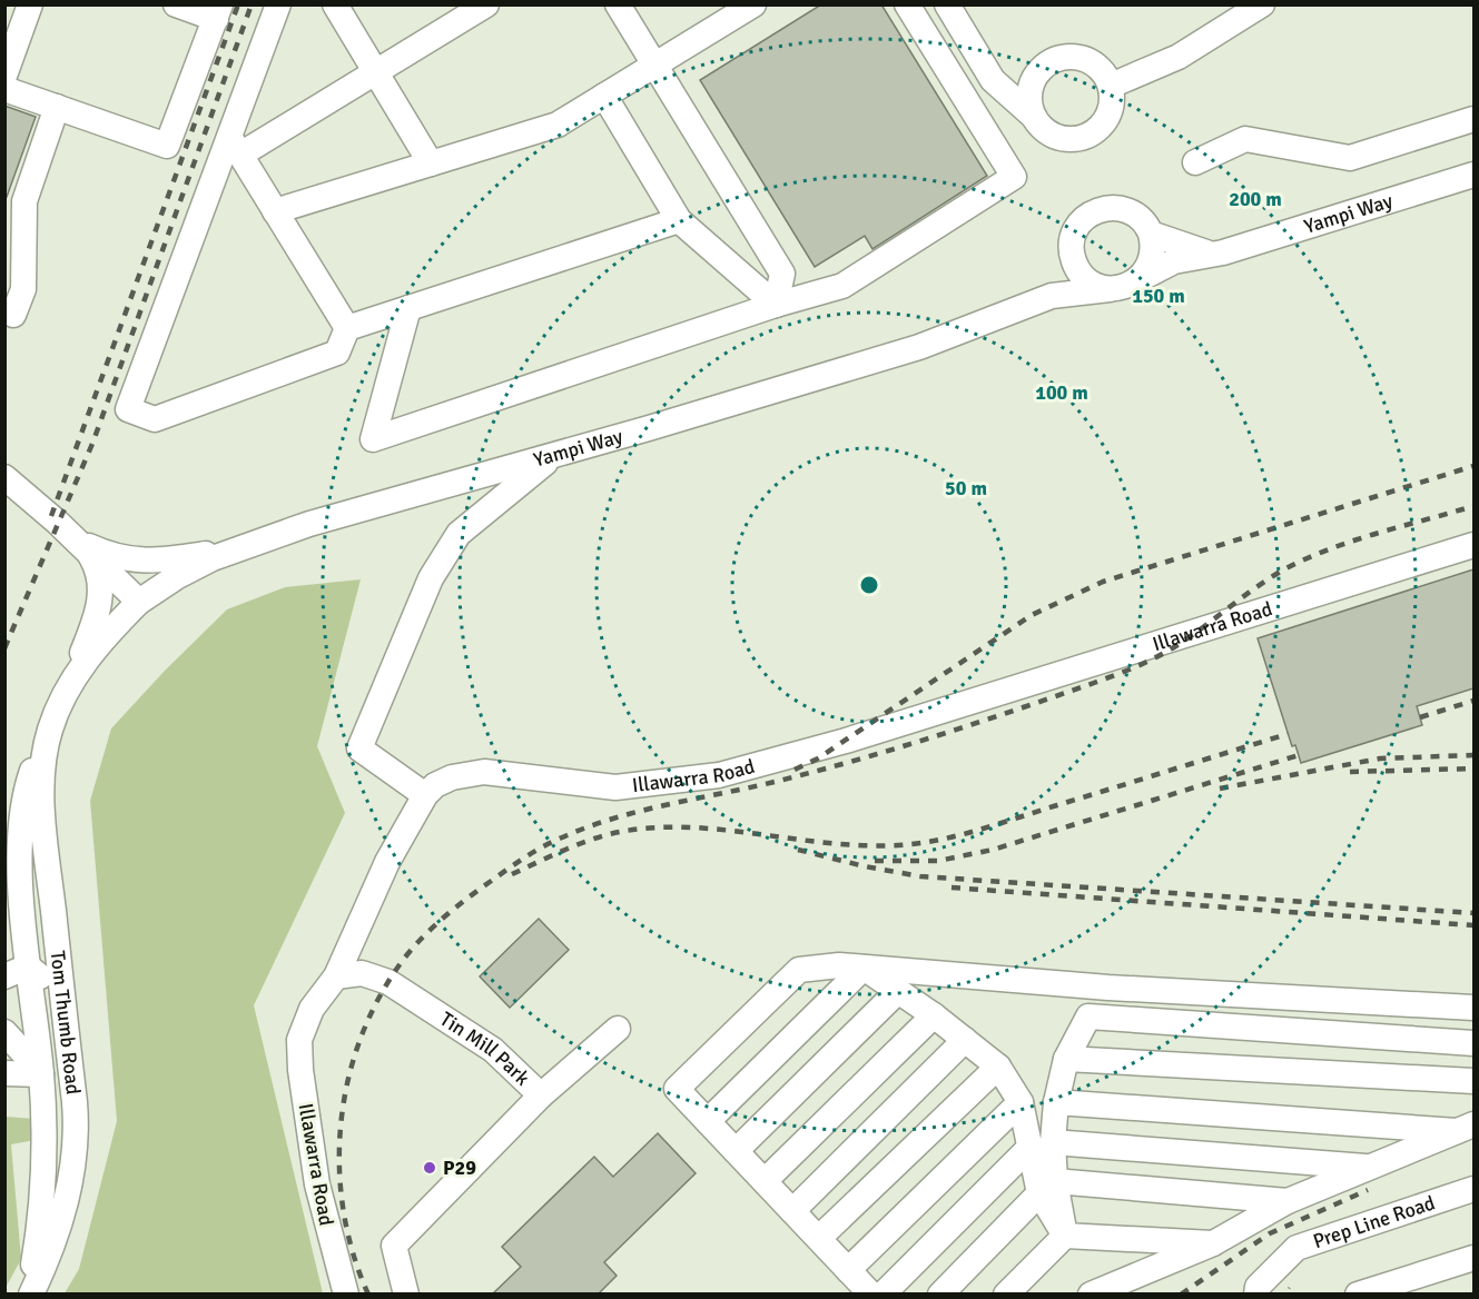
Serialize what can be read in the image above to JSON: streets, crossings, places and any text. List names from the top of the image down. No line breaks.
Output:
{"streets":{"street":["Yampi Way","Illawarra Road","Tom Thumb Road","Tin Mill Park","Prep Line Road"]},"crossings":[["Yampi Way","Tom Thumb Road"],["Illawarra Road","Tin Mill Park"]],"places":["P29"],"rings":["200 m","150 m","100 m","50 m"]}
